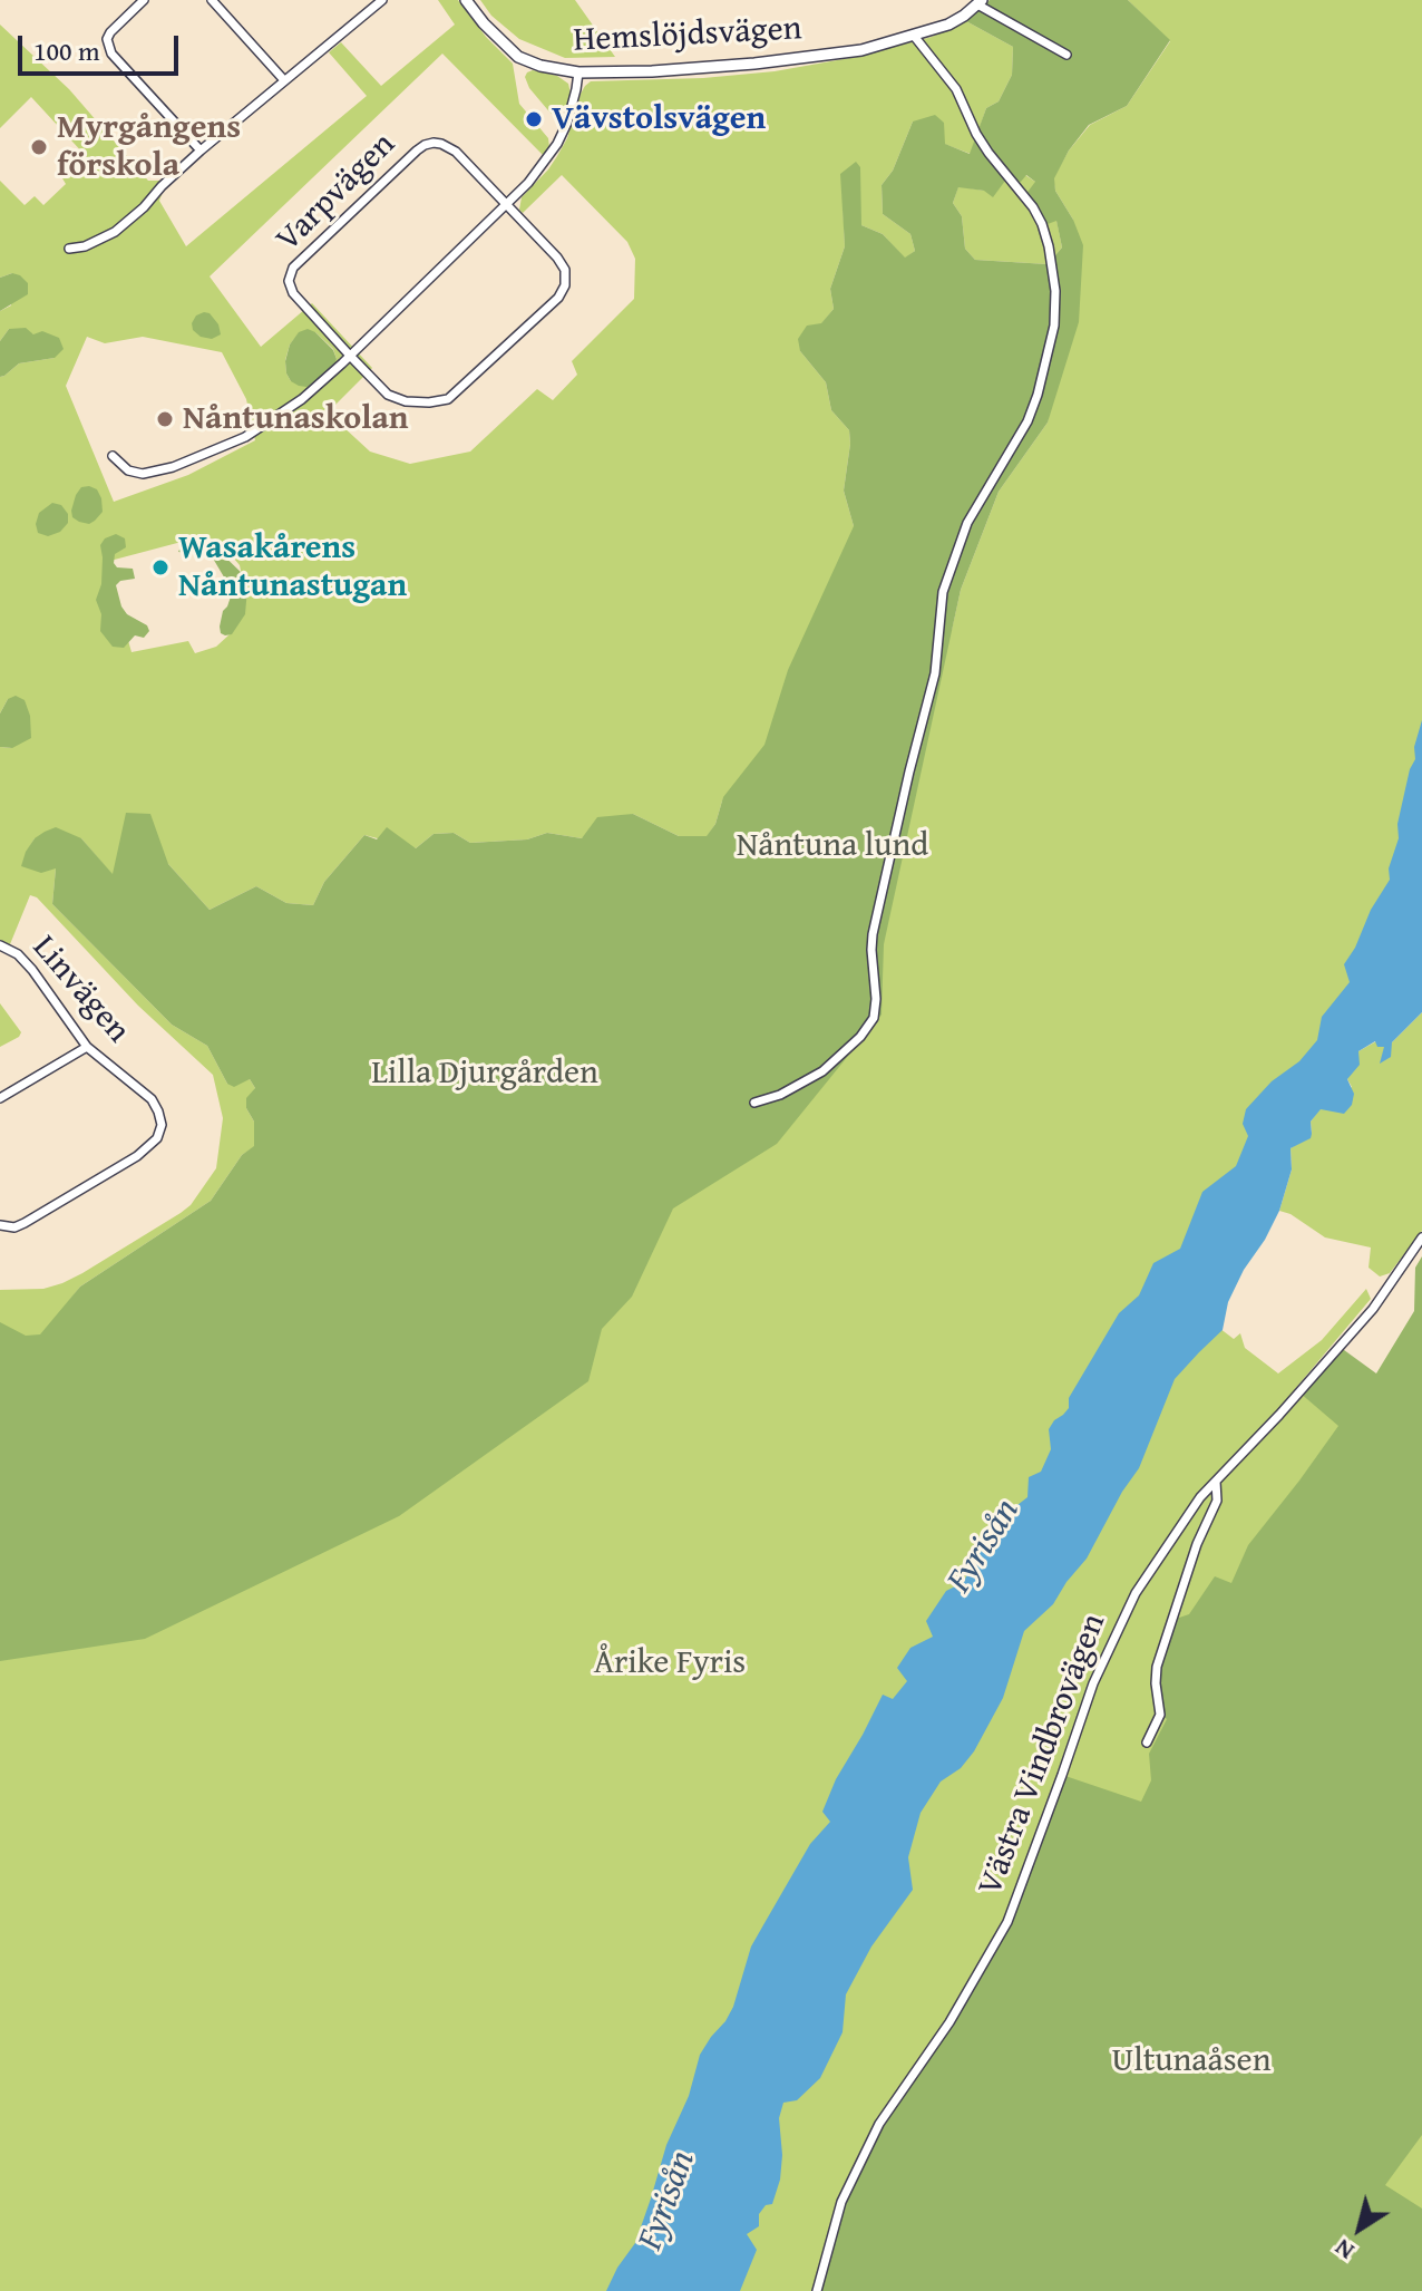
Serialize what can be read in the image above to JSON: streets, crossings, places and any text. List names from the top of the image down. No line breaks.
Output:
{"streets":{"street":["Hemslöjdsvägen","Varpvägen","Linvägen","Västra Vindbrovägen"]},"water":["Fyrisån"],"parks":["Nåntuna lund","Lilla Djurgården","Årike Fyris","Ultunaåsen"],"places":["Vävstolsvägen","Myrgångens förskola","Nåntunaskolan","Wasakårens Nåntunastugan"],"scale_bar":"100 m","north":"bottom left"}
